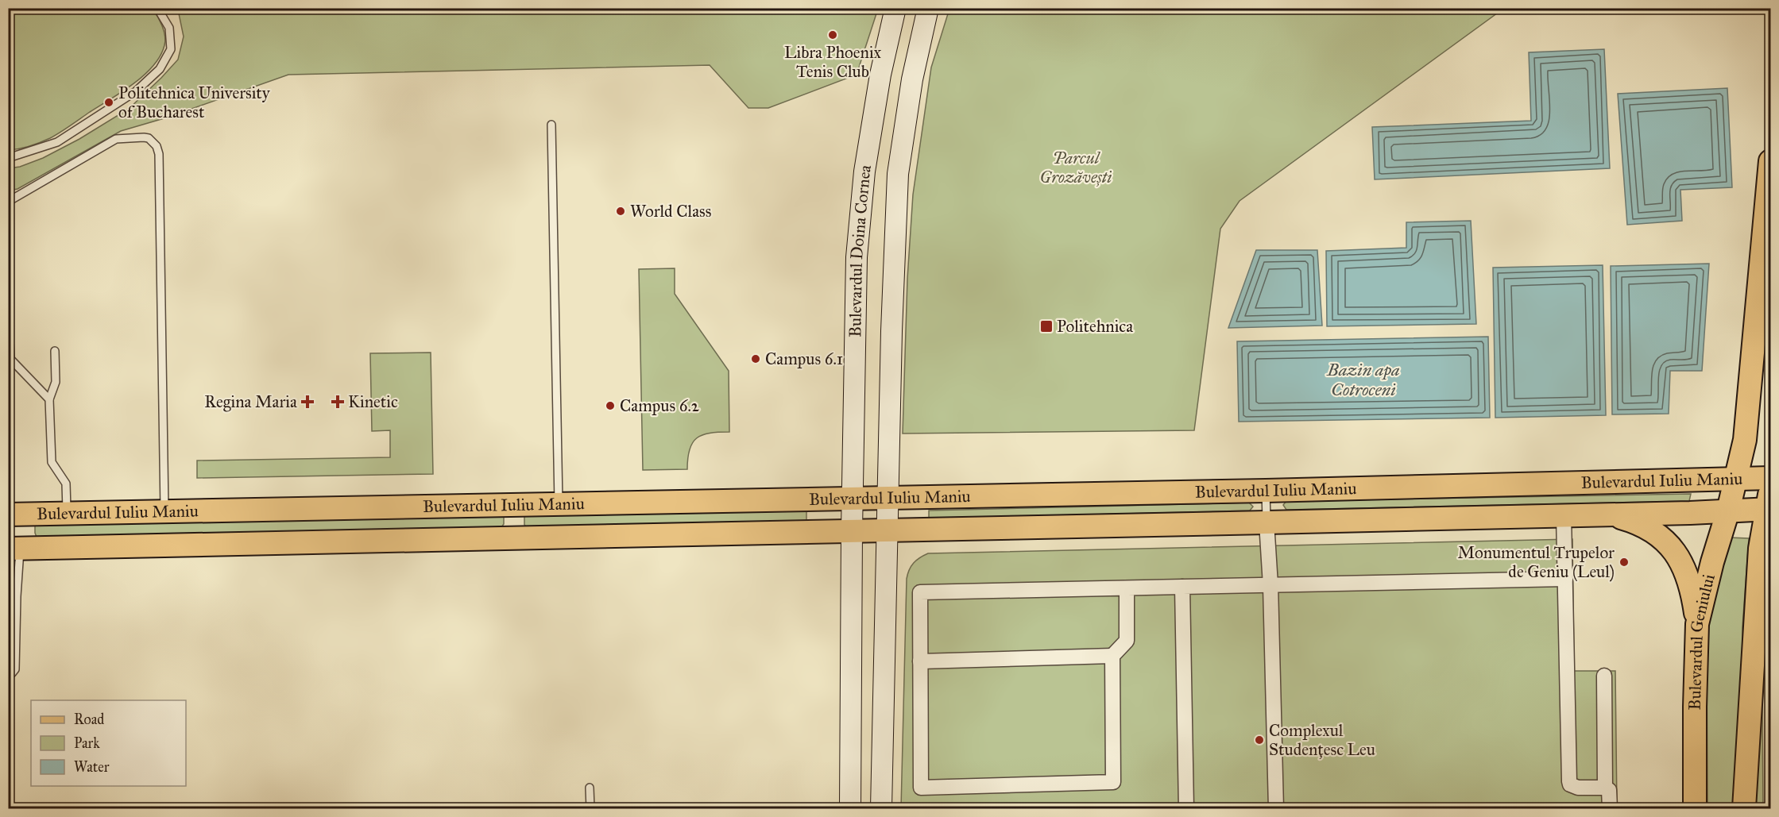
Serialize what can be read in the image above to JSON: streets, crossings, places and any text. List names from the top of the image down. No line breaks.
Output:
{"streets":{"main road":["Bulevardul Doina Cornea","Bulevardul Iuliu Maniu","Bulevardul Geniului"]},"crossings":[["Bulevardul Doina Cornea","Bulevardul Iuliu Maniu"],["Bulevardul Iuliu Maniu","Bulevardul Geniului"]],"water":["Bazin apa Cotroceni"],"parks":["Parcul Grozăvești"],"places":{"other":["Libra Phoenix Tenis Club","Politehnica University of Bucharest","World Class","Campus 6.1","Campus 6.2","Monumentul Trupelor de Geniu (Leul)","Complexul Studențesc Leu"],"transit":["Politehnica"],"health":["Regina Maria","Kinetic"]},"legend":["Road","Park","Water"]}
